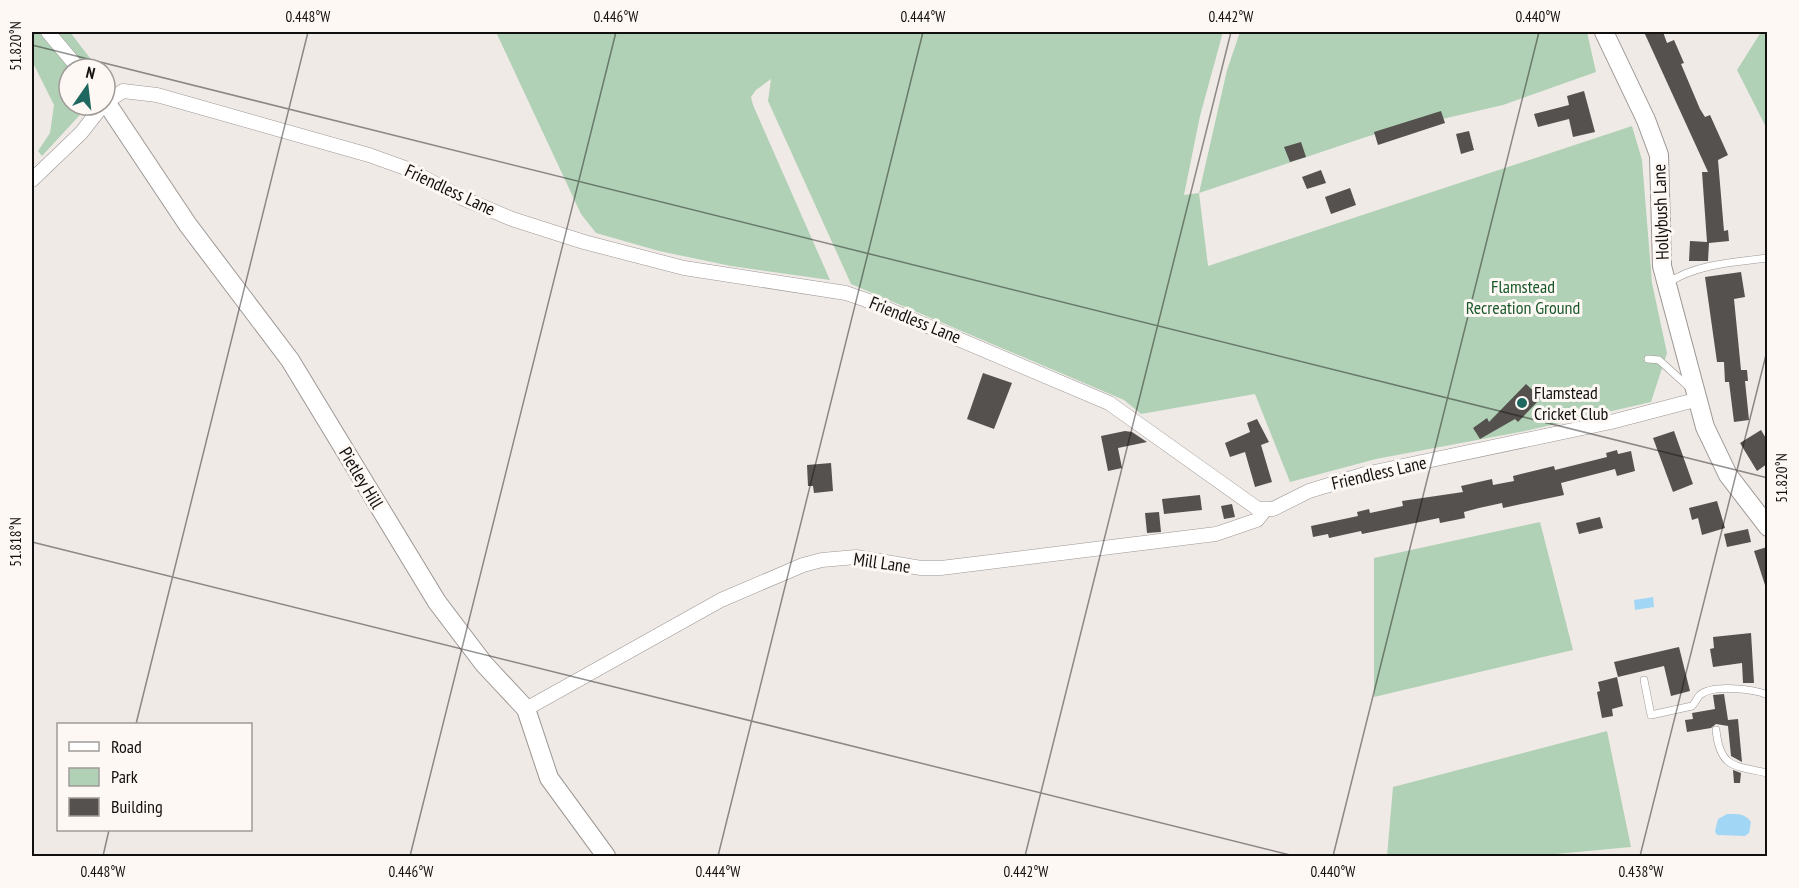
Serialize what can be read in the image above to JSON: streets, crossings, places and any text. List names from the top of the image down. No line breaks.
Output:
{"streets":{"street":["Friendless Lane","Hollybush Lane","Pietley Hill","Mill Lane"]},"crossings":[["Friendless Lane","Hollybush Lane"],["Friendless Lane","Mill Lane"],["Pietley Hill","Mill Lane"]],"parks":["Flamstead Recreation Ground"],"places":["Flamstead Cricket Club"],"legend":["Road","Park","Building"],"north":"top","coordinates":["0.448°W","0.446°W","0.444°W","0.442°W","0.440°W","51.820°N","51.818°N","0.438°W"]}
